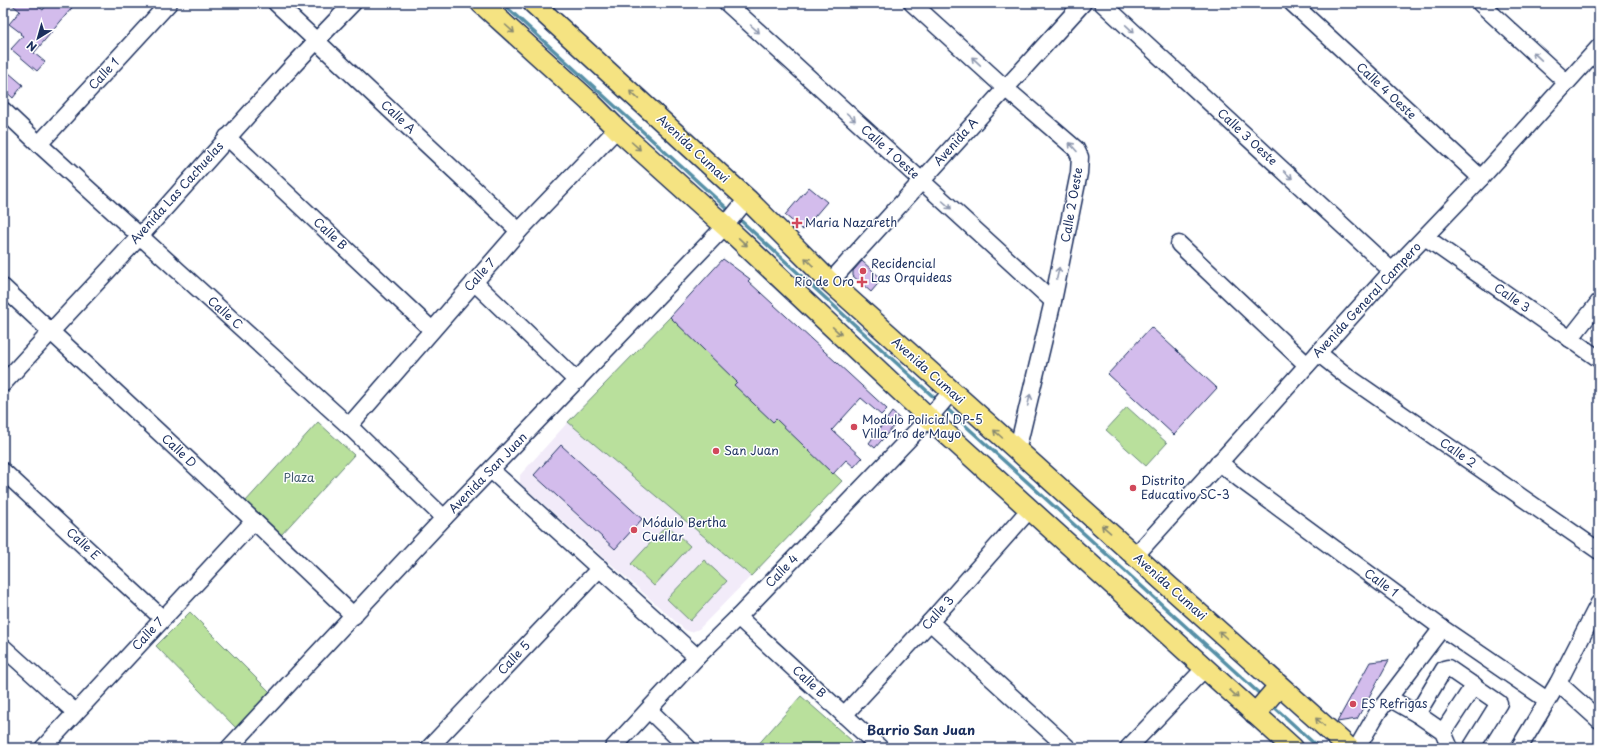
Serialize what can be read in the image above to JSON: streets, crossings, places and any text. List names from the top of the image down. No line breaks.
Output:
{"streets":{"main road":["Avenida Cumavi"],"street":["Calle 1","Calle 4 Oeste","Calle A","Calle 3 Oeste","Avenida A","Calle 1 Oeste","Avenida Las Cachuelas","Calle 2 Oeste","Calle B","Calle 7","Calle 3","Avenida General Campero","Calle C","Calle D","Calle 2","Avenida San Juan","Calle E","Calle 4","Calle 5"]},"crossings":[["Calle 1","Avenida General Campero"],["Calle 1","Calle C"],["Calle 4 Oeste","Avenida General Campero"],["Calle A","Avenida Las Cachuelas"],["Calle A","Calle 7"],["Calle 3 Oeste","Avenida General Campero"],["Avenida A","Avenida Cumavi"],["Avenida A","Calle 1 Oeste"],["Avenida A","Calle 2 Oeste"],["Avenida Cumavi","Calle 2 Oeste"],["Avenida Cumavi","Calle 7"],["Avenida Cumavi","Calle 3"],["Avenida Cumavi","Avenida General Campero"],["Avenida Cumavi","Avenida San Juan"],["Avenida Cumavi","Calle 4"],["Calle 1 Oeste","Calle 2 Oeste"],["Avenida Las Cachuelas","Calle B"],["Avenida Las Cachuelas","Calle C"],["Avenida Las Cachuelas","Calle D"],["Calle B","Calle 7"],["Calle B","Calle 3"],["Calle B","Calle 4"],["Calle 7","Calle C"],["Calle 7","Calle D"],["Calle 7","Calle E"],["Calle 3","Avenida General Campero"],["Avenida General Campero","Calle 2"],["Calle C","Avenida San Juan"],["Calle D","Avenida San Juan"]],"one_way":["Calle 1 Oeste","Calle 2 Oeste"],"districts":["Barrio San Juan"],"parks":["Plaza"],"places":{"health":["Maria Nazareth","Rio de Oro"],"other":["Recidencial Las Orquideas","Modulo Policial DP-5 Villa 1ro de Mayo","San Juan","Distrito Educativo SC-3","Módulo Bertha Cuellar","ES Refrigas"]},"north":"bottom left"}
